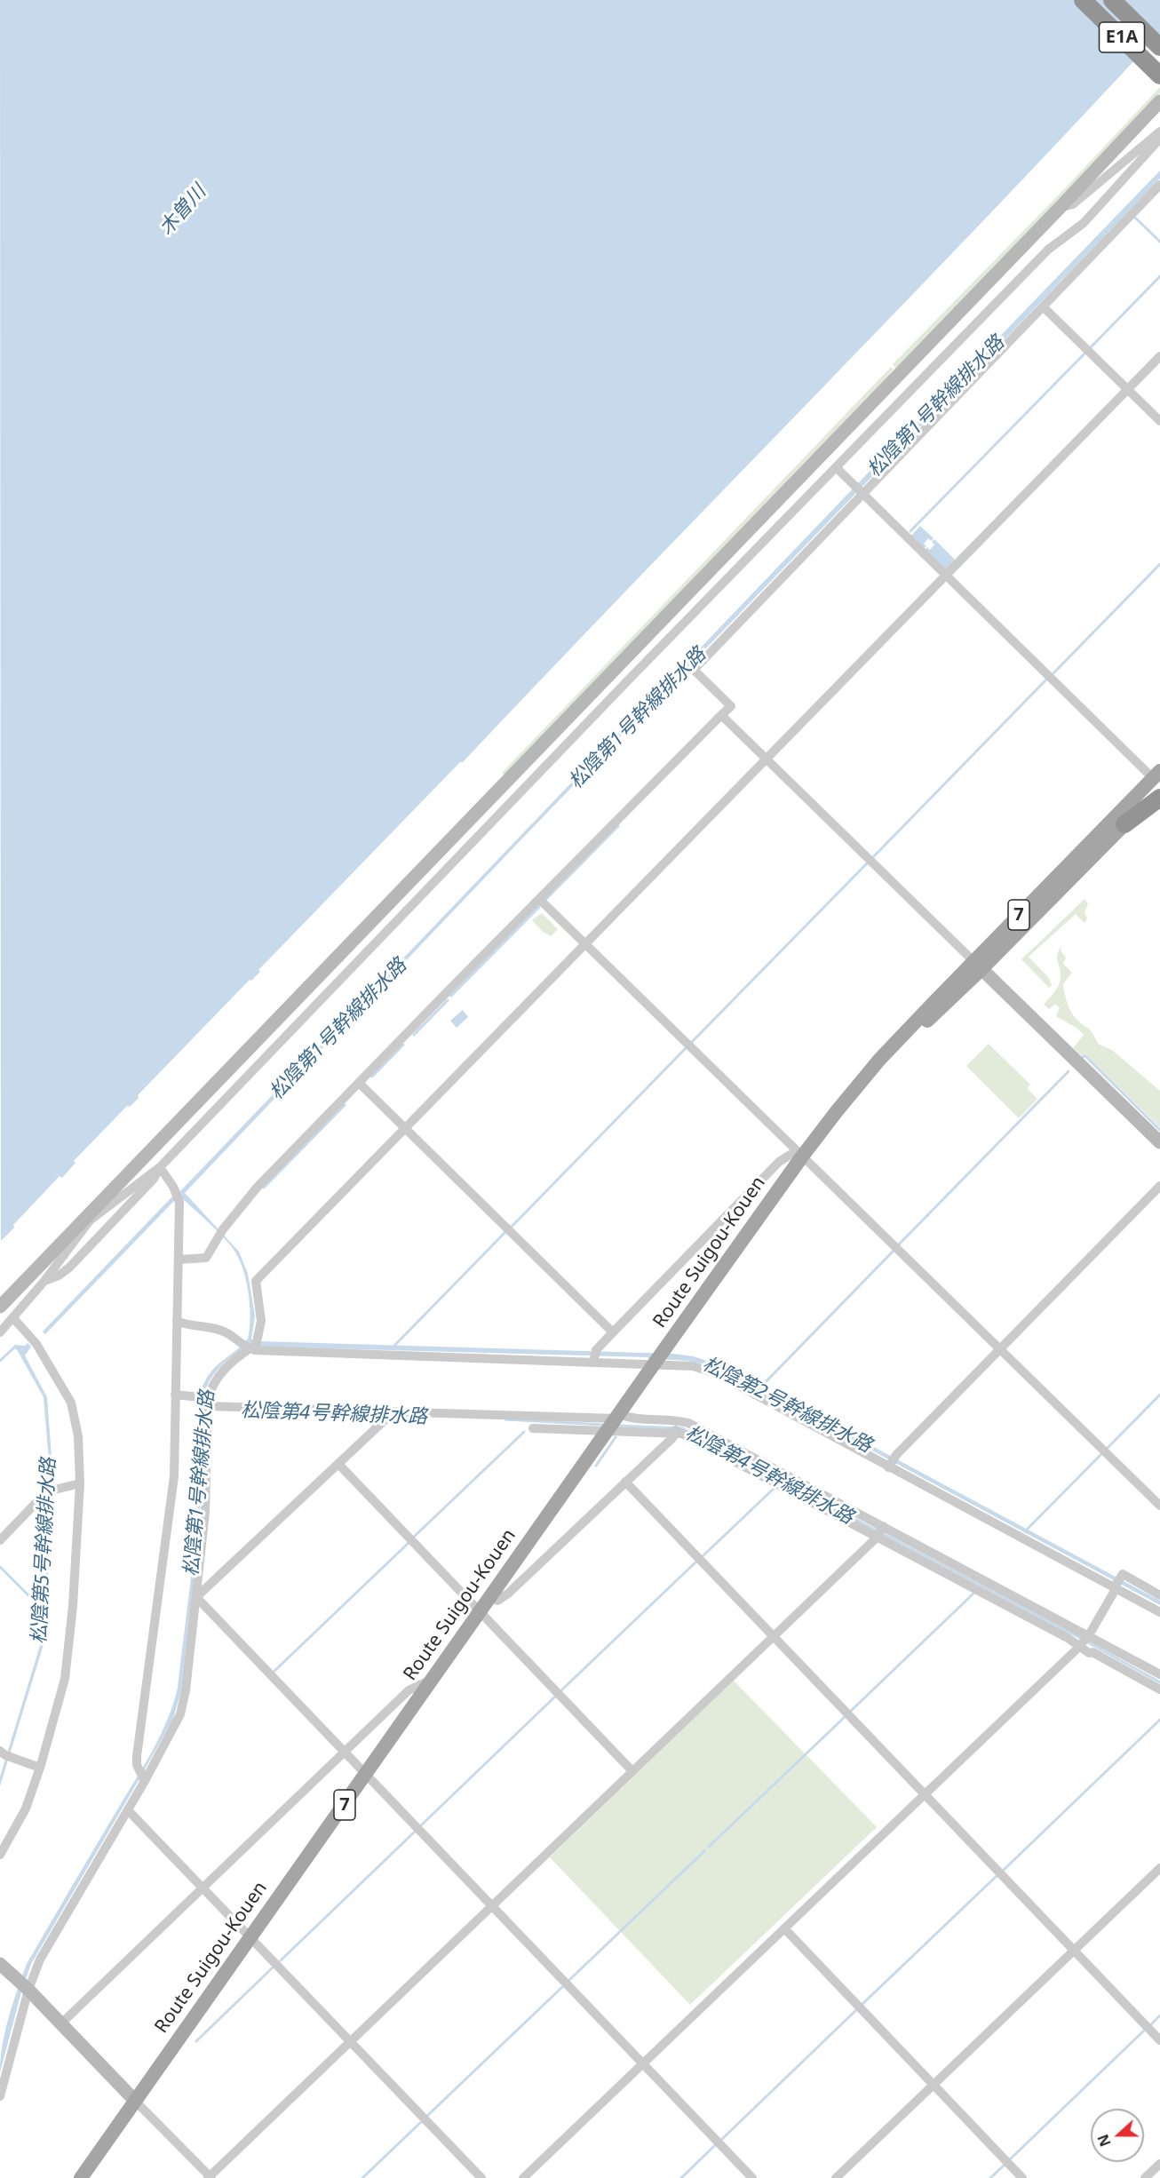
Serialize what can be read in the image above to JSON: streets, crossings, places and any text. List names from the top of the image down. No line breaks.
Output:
{"streets":{"highway":["E1A"],"main road":["7","Route Suigou-Kouen"]},"water":["木曽川","松陰第1号幹線排水路","松陰第2号幹線排水路","松陰第4号幹線排水路","松陰第5号幹線排水路"],"north":"left"}
